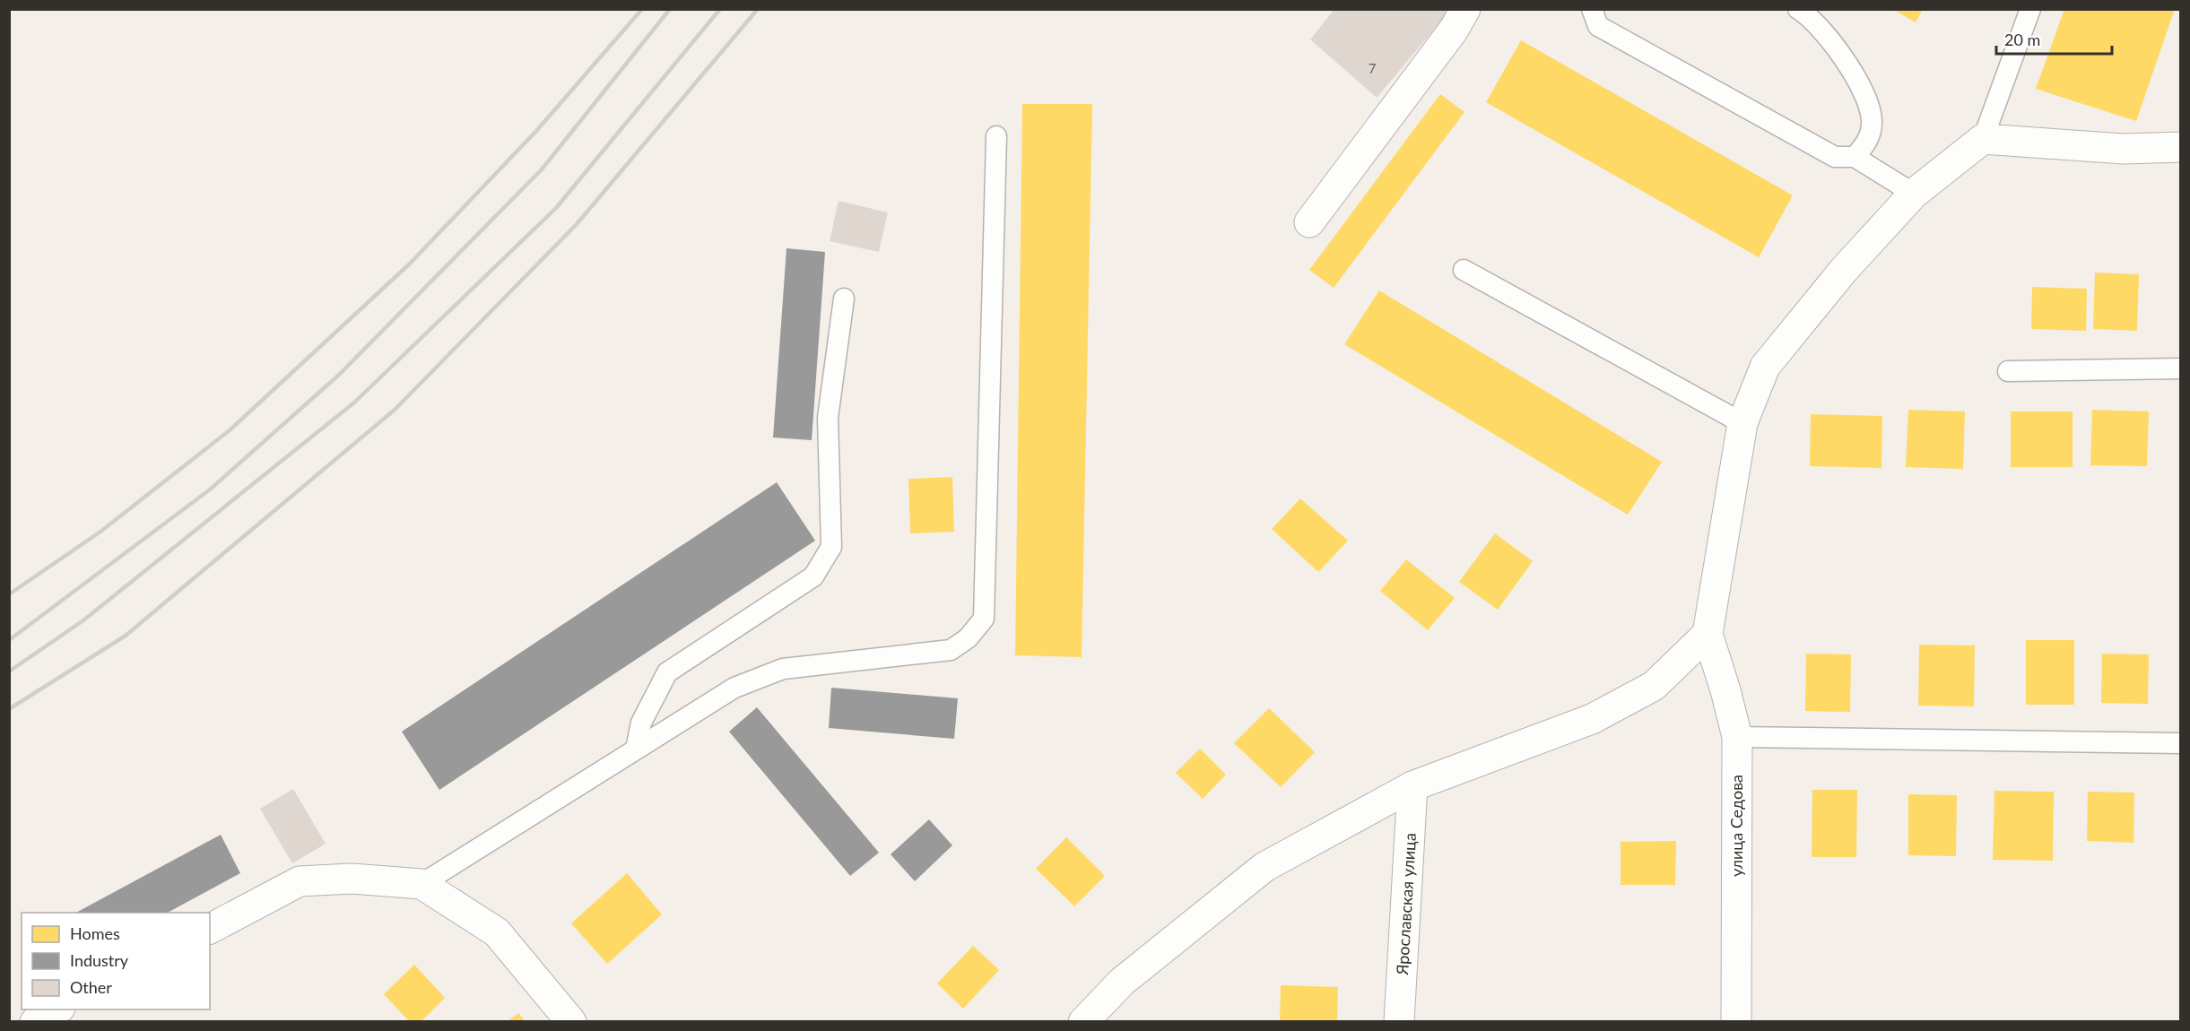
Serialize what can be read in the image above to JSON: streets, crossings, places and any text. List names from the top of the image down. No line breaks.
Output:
{"streets":{"street":["улица Седова","Ярославская улица"]},"house_numbers":["7"],"legend":["Homes","Industry","Other"],"scale_bar":"20 m"}
